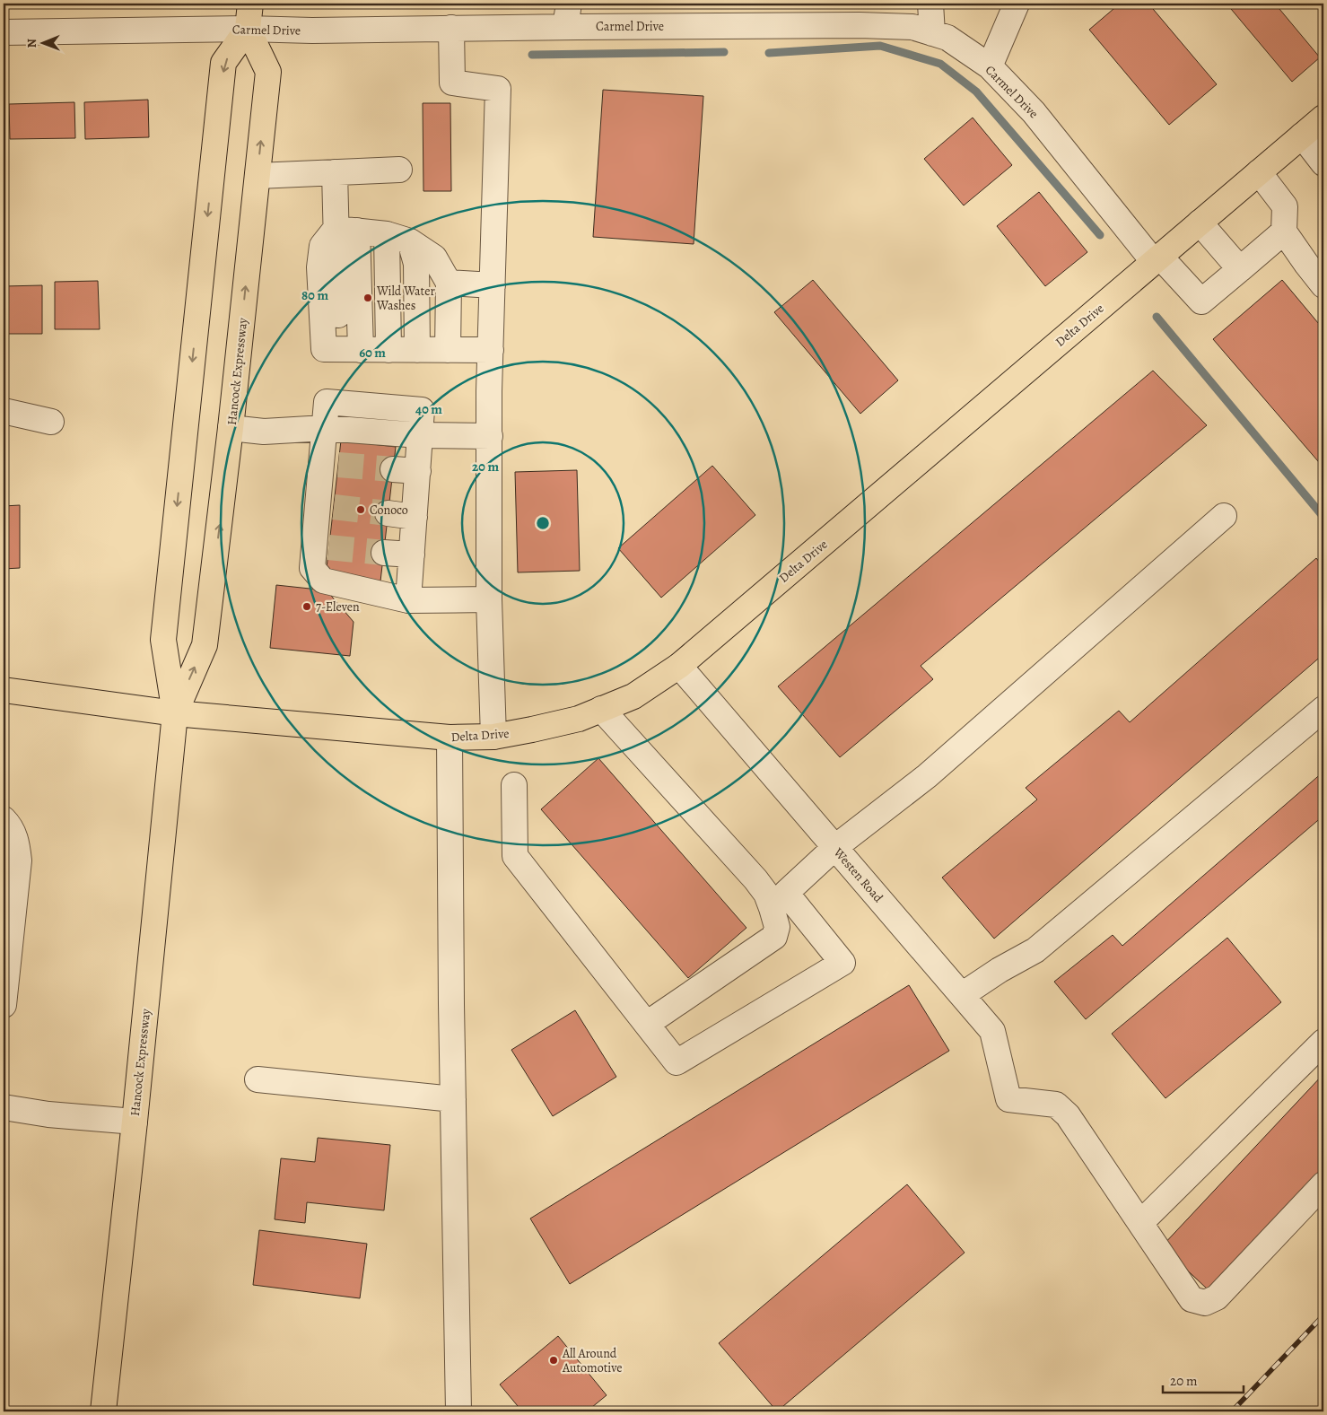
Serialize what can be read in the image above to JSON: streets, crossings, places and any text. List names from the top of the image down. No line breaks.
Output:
{"streets":{"main road":["Delta Drive","Hancock Expressway"],"street":["Carmel Drive","Westen Road"]},"crossings":[["Carmel Drive","Delta Drive"],["Carmel Drive","Hancock Expressway"],["Delta Drive","Hancock Expressway"],["Delta Drive","Westen Road"]],"places":["Wild Water Washes","Conoco","7-Eleven","All Around Automotive"],"scale_bar":"20 m","north":"left","rings":["80 m","60 m","40 m","20 m"]}
